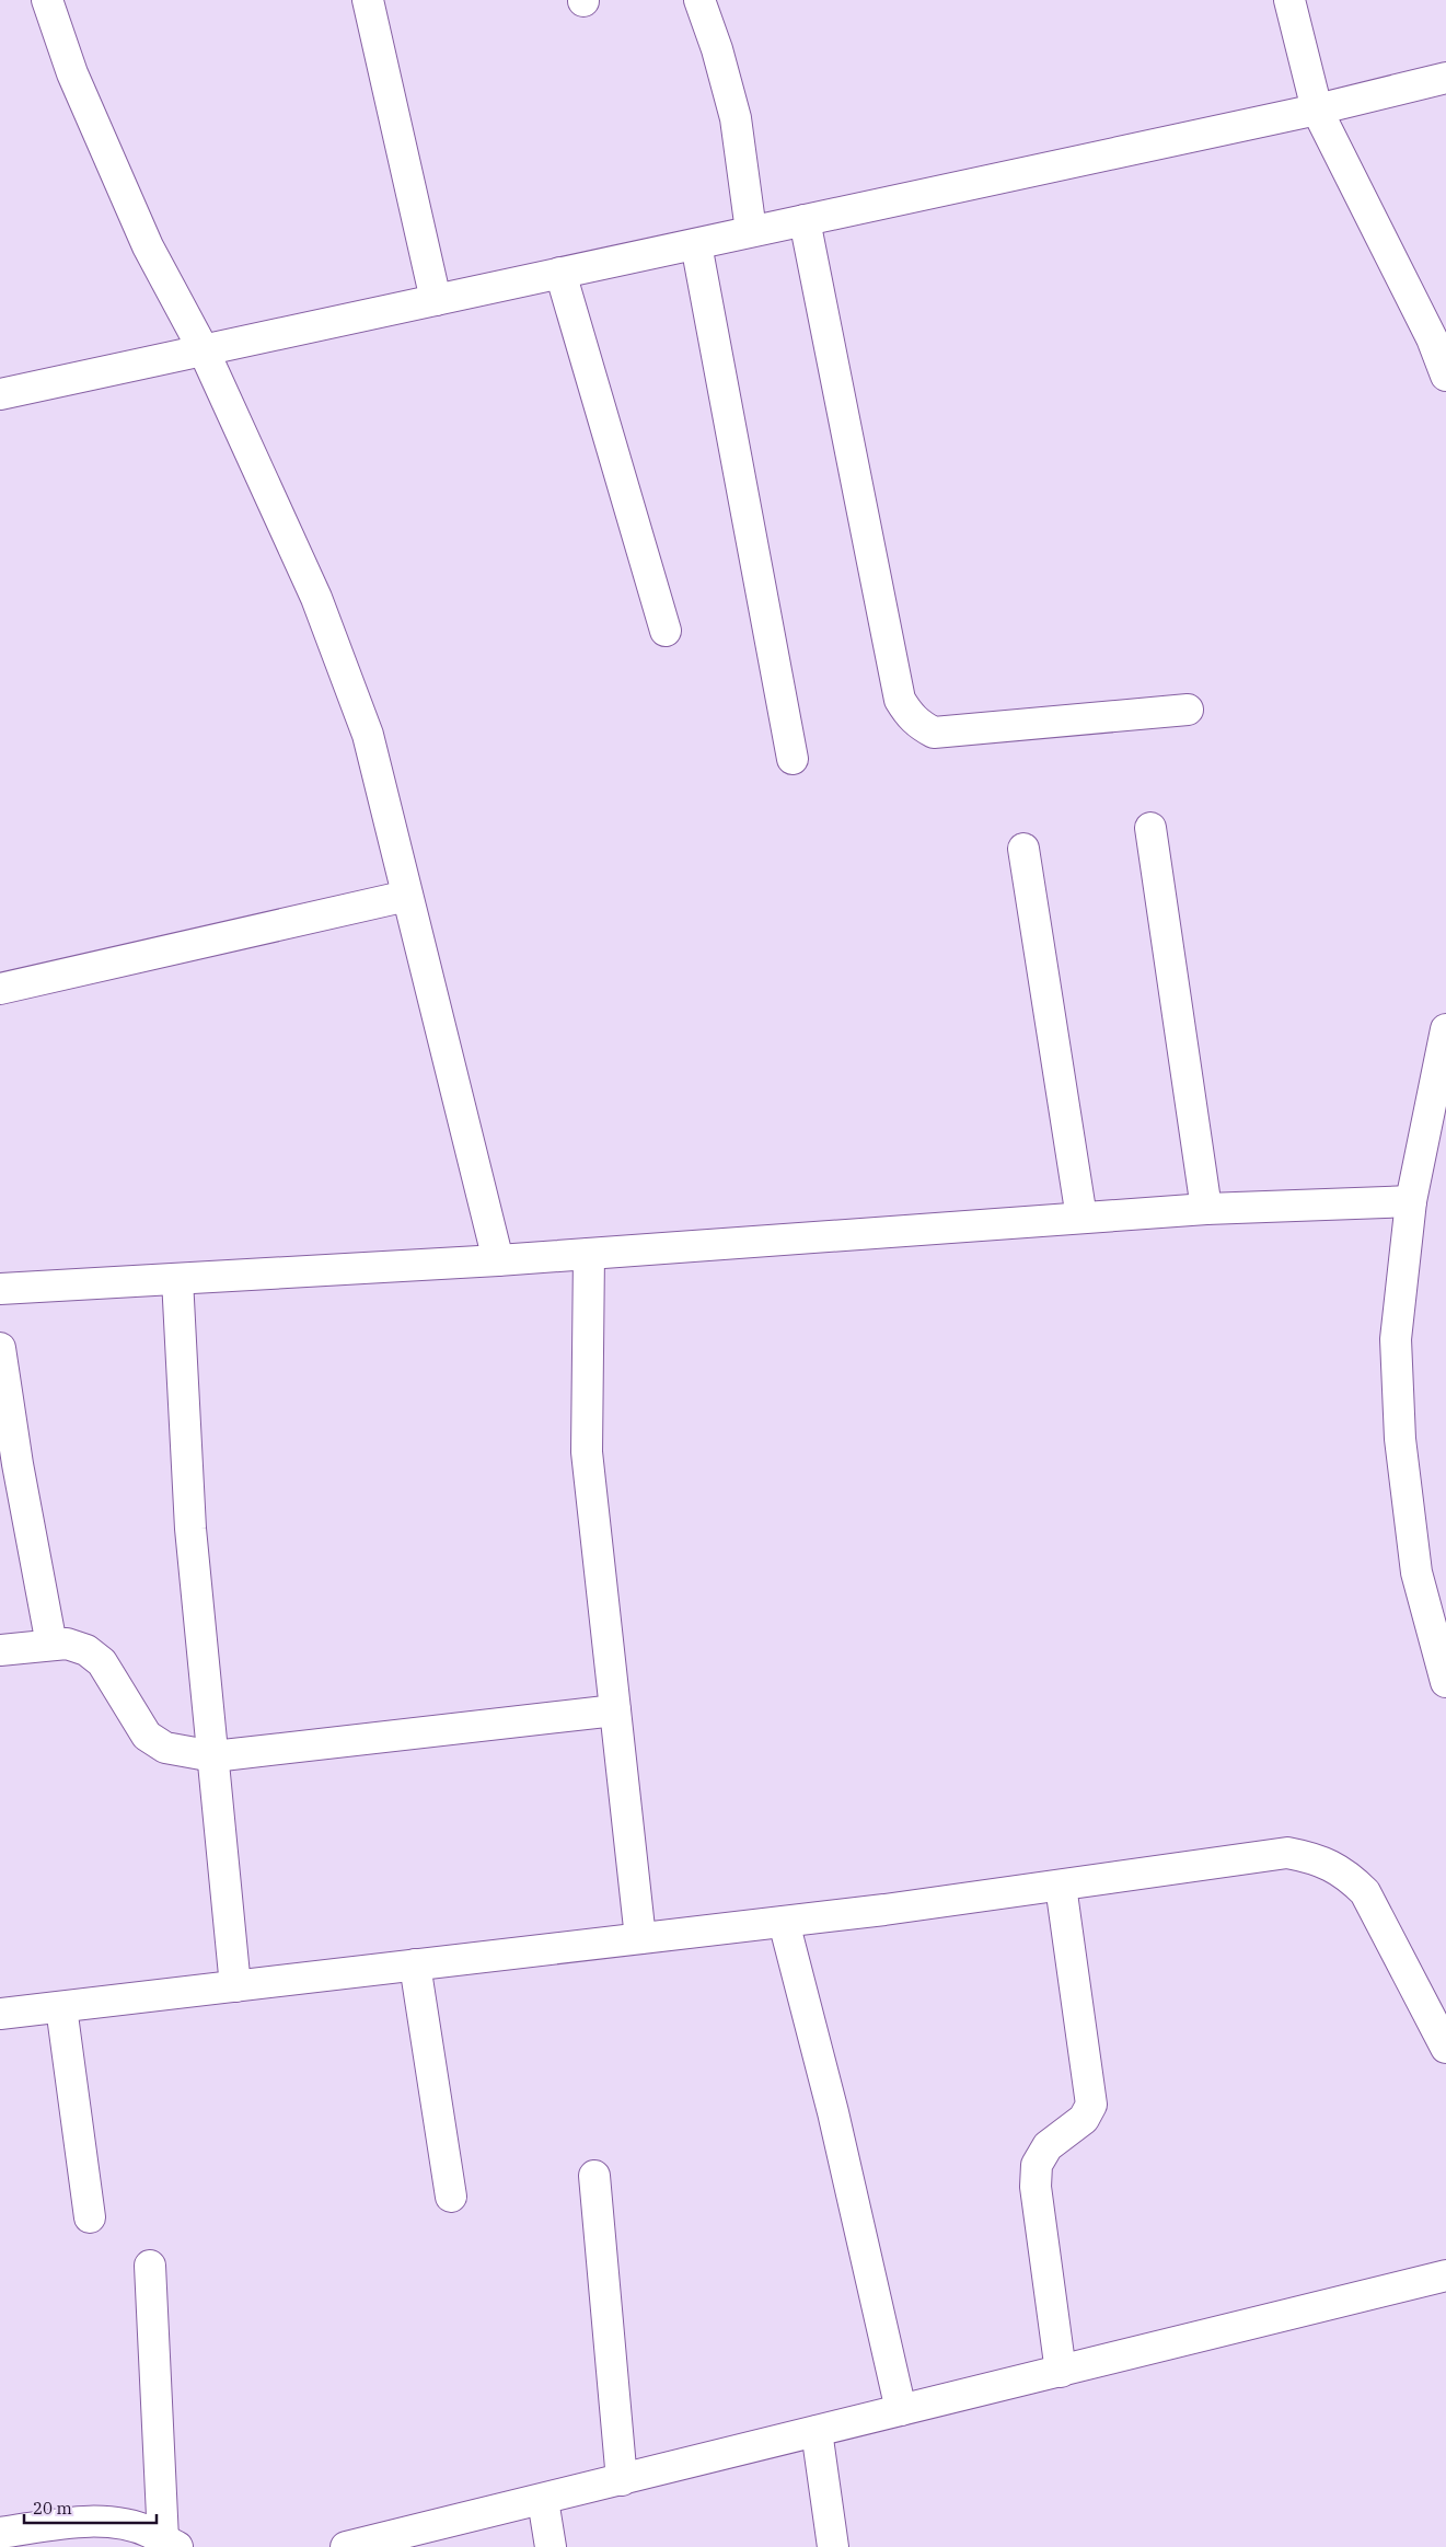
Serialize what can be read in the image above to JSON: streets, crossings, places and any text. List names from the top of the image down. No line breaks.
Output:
{"scale_bar":"20 m"}
